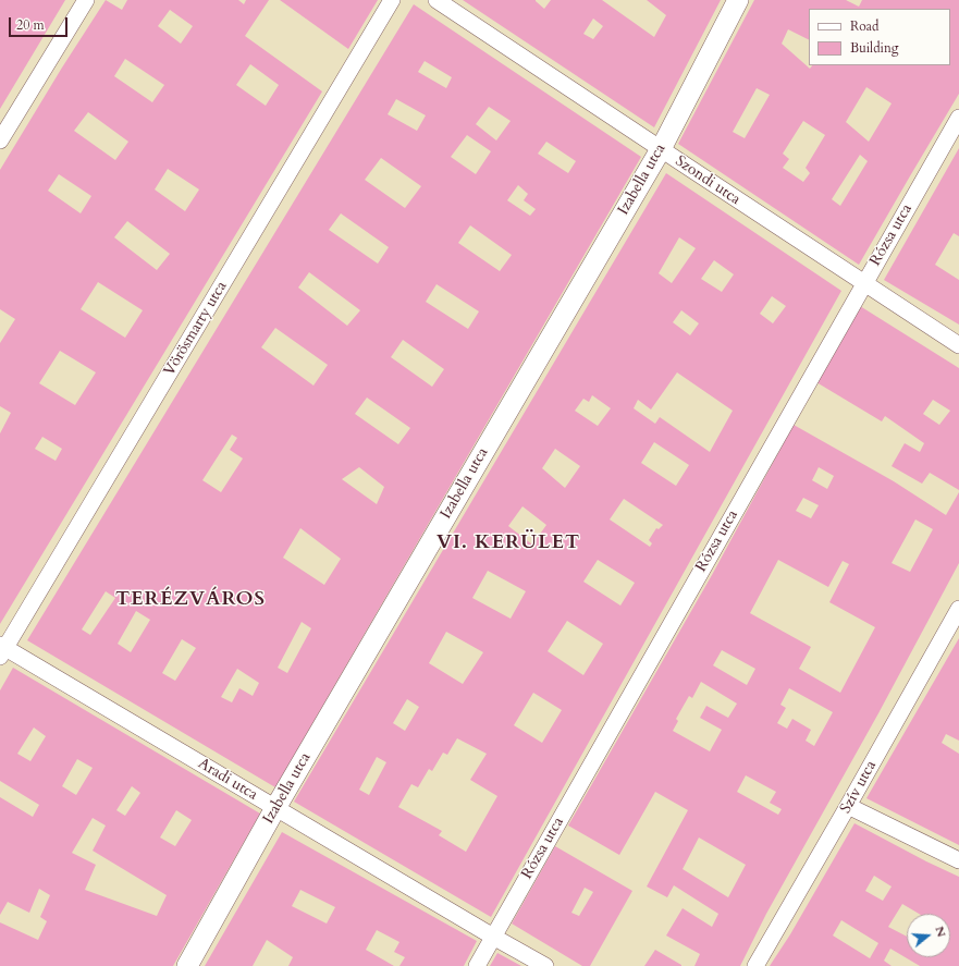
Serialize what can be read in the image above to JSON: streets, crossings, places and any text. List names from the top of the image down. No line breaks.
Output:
{"streets":{"street":["Izabella utca","Szondi utca","Rózsa utca","Vörösmarty utca","Aradi utca","Szív utca"]},"crossings":[["Izabella utca","Szondi utca"],["Izabella utca","Aradi utca"],["Szondi utca","Rózsa utca"],["Rózsa utca","Aradi utca"],["Vörösmarty utca","Aradi utca"]],"districts":["VI. KERÜLET","TERÉZVÁROS"],"legend":["Road","Building"],"scale_bar":"20 m","north":"right"}
